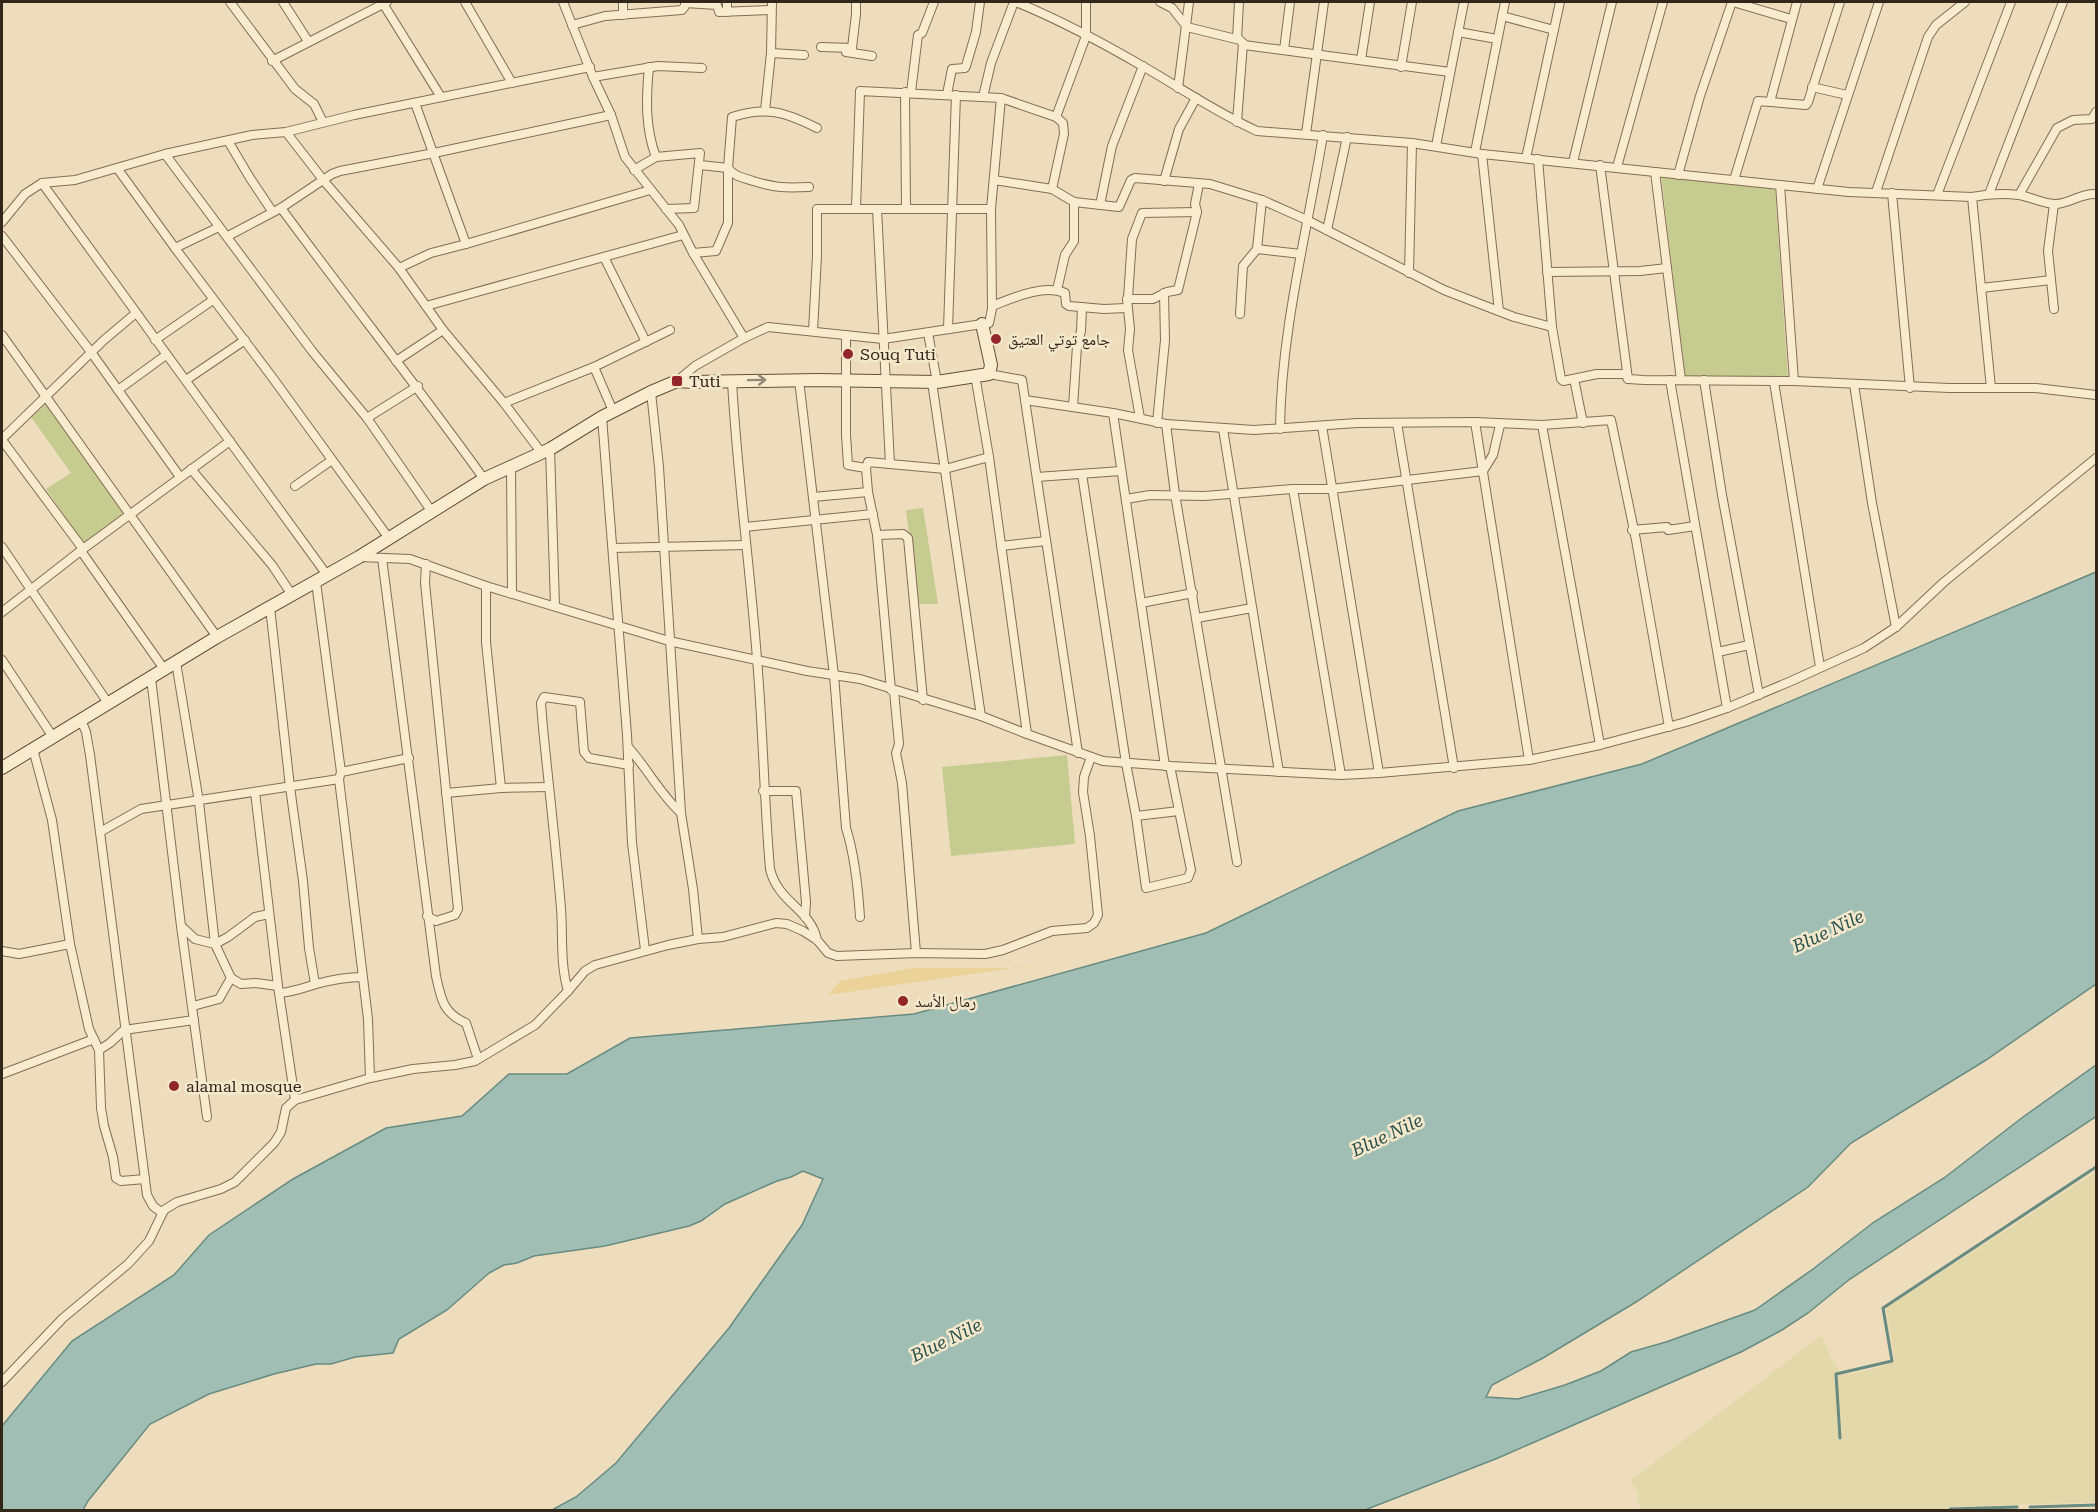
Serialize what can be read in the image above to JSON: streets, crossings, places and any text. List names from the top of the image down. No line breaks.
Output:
{"water":["Blue Nile"],"places":{"other":["جامع توتي العتيق","Souq Tuti","رمال الأسد","alamal mosque"],"transit":["Tuti"]}}
